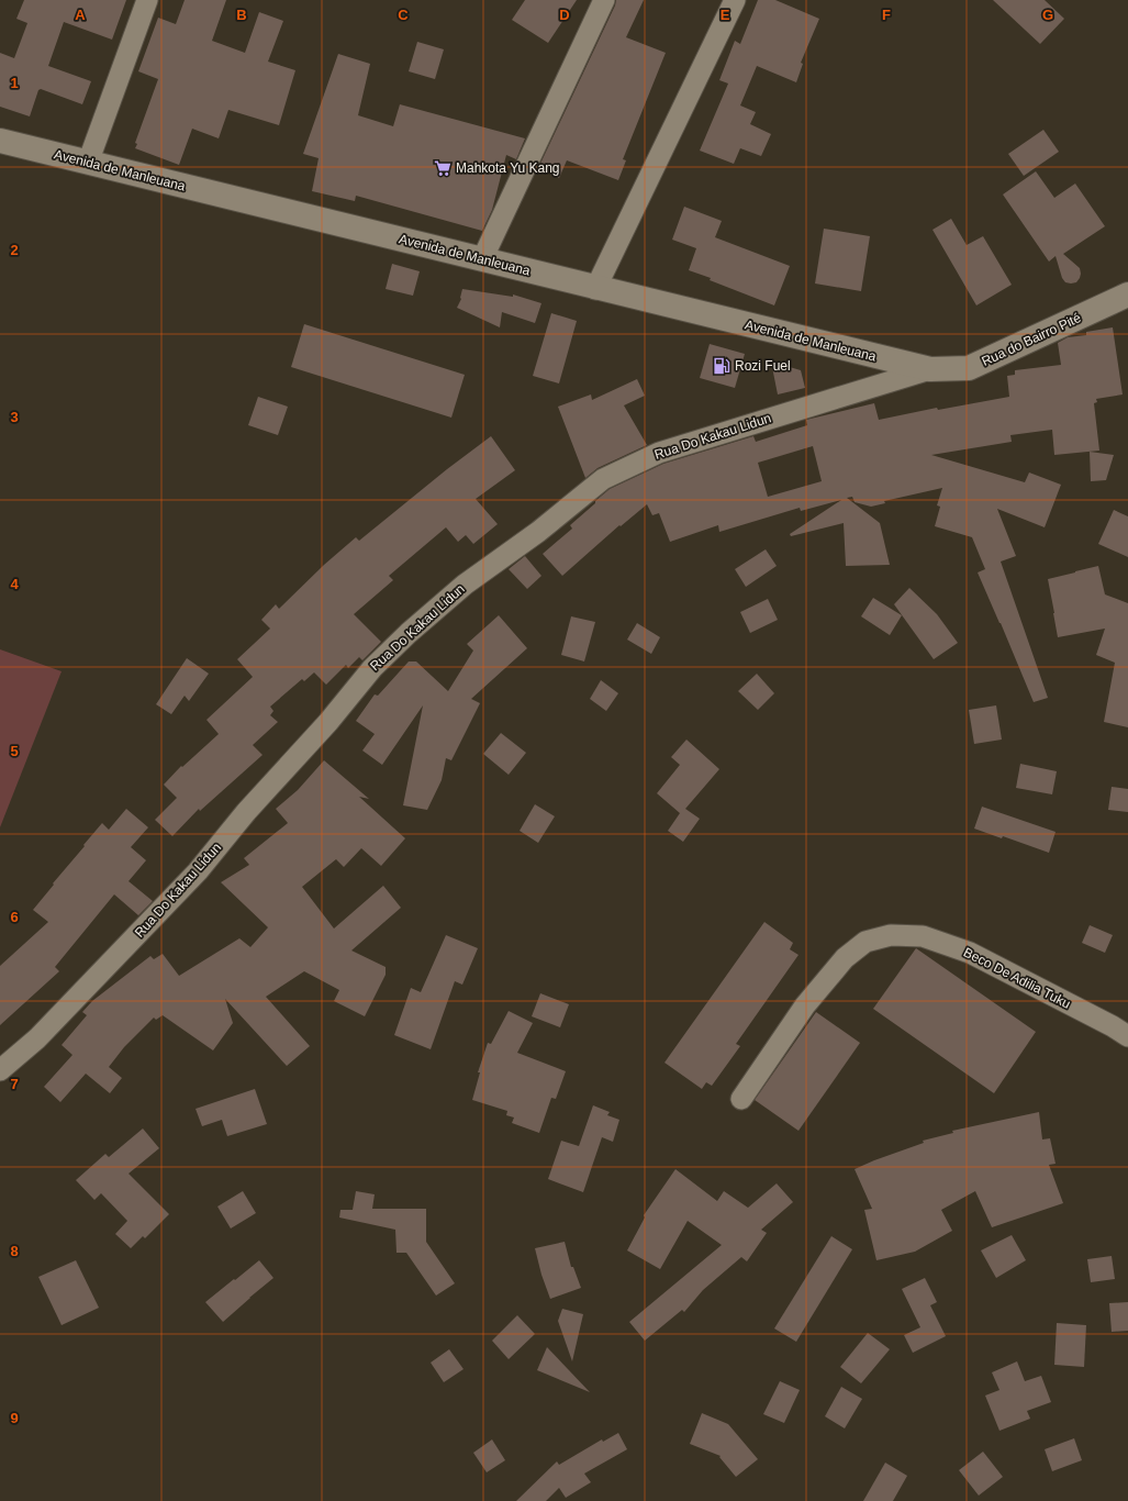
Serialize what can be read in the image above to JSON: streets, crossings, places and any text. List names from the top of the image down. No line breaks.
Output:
{"streets":{"main road":["Avenida de Manleuana","Rua do Bairro Pité"],"street":["Rua Do Kakau Lidun","Beco De Adilia Tuku"]},"crossings":[["Avenida de Manleuana","Rua do Bairro Pité"],["Avenida de Manleuana","Rua Do Kakau Lidun"],["Rua do Bairro Pité","Rua Do Kakau Lidun"]],"places":{"supermarket":["Mahkota Yu Kang"],"fuel station":["Rozi Fuel"]},"grid":{"columns":["A","B","C","D","E","F","G"],"rows":["1","2","3","4","5","6","7","8","9"]}}
